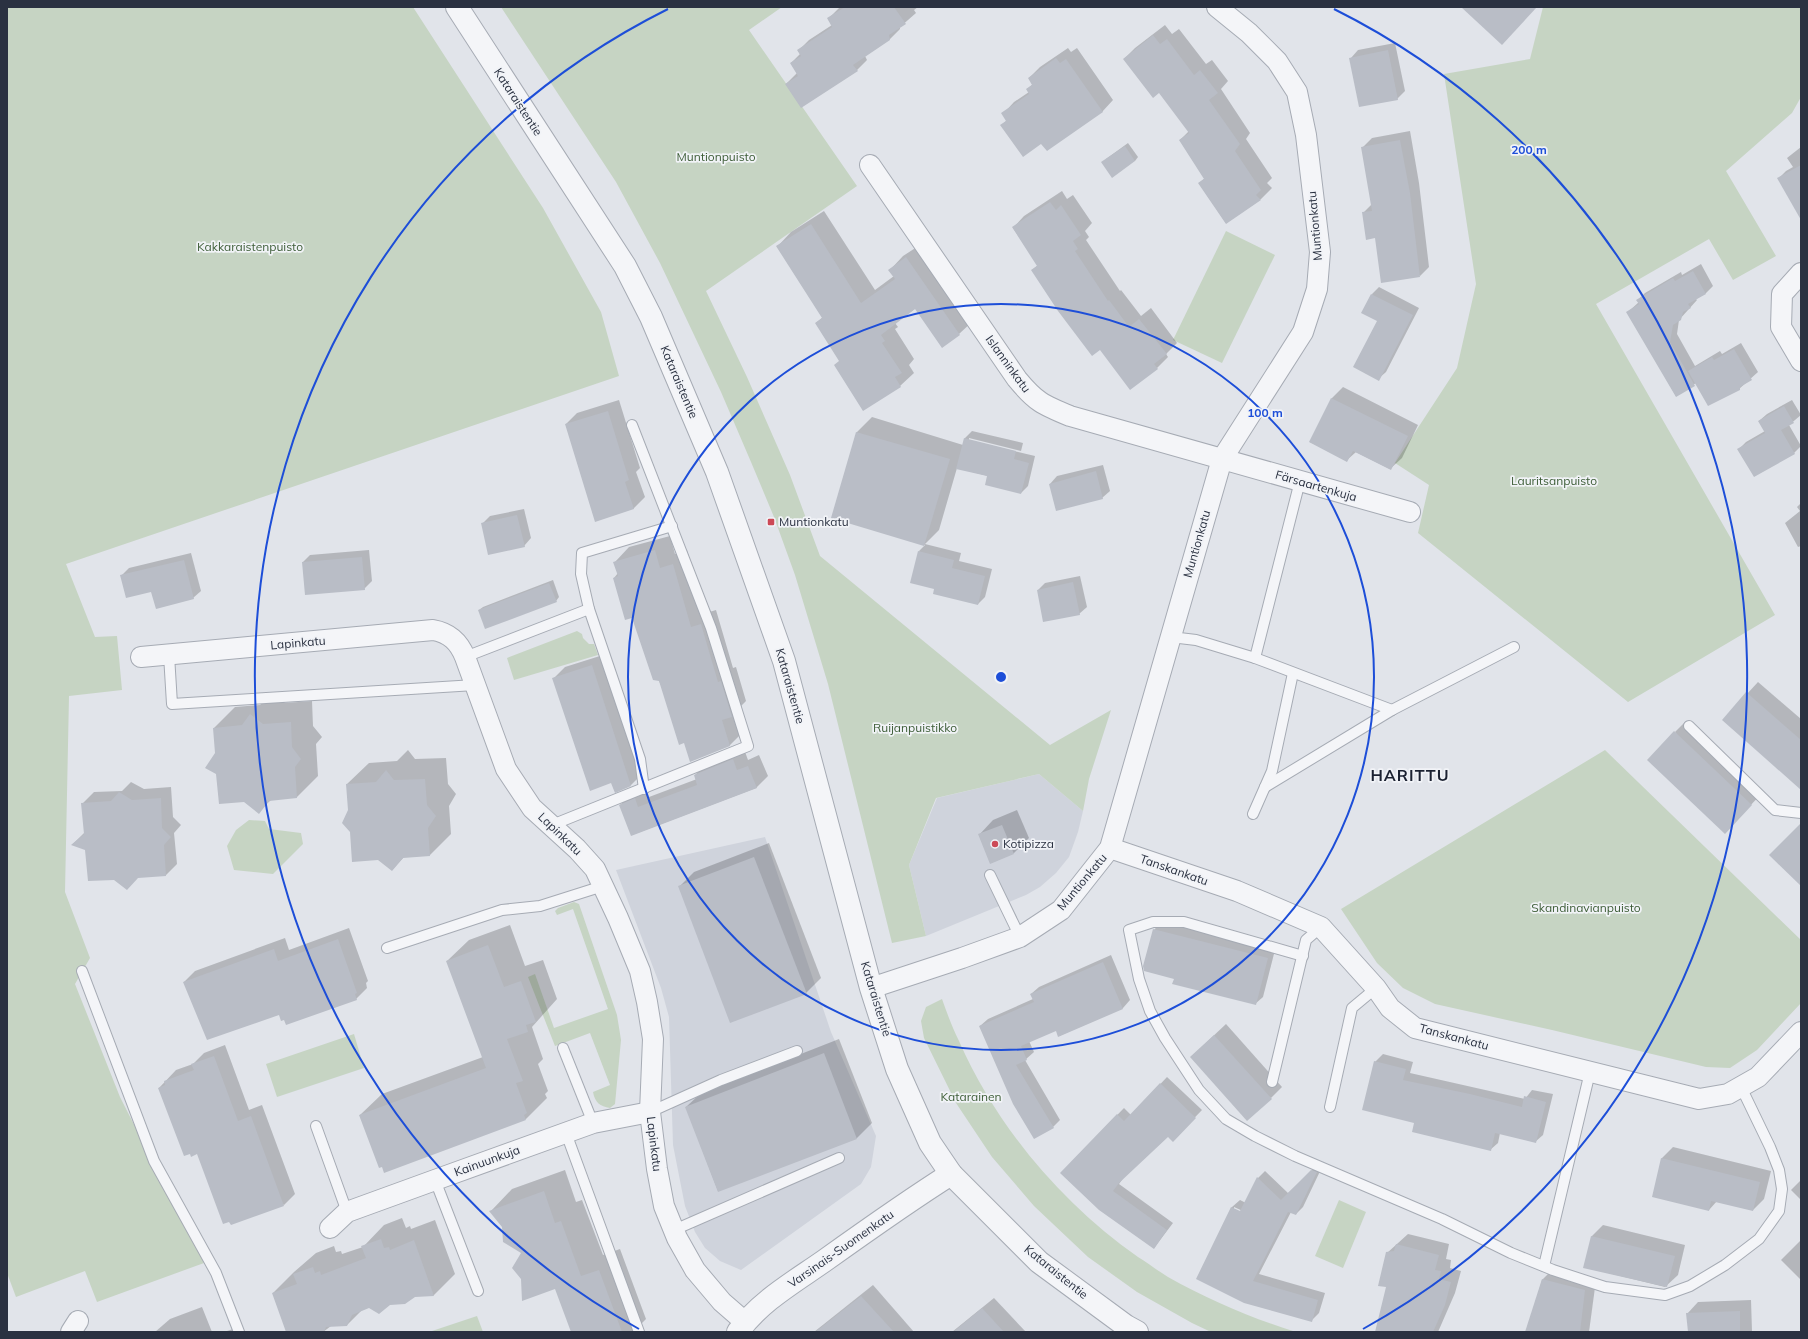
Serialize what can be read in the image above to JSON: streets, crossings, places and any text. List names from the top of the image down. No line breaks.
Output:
{"streets":{"street":["Kataraistentie","Muntionkatu","Islanninkatu","Färsaartenkuja","Lapinkatu","Tanskankatu","Kainuunkuja","Varsinais-Suomenkatu"]},"crossings":[["Kataraistentie","Muntionkatu"],["Kataraistentie","Varsinais-Suomenkatu"],["Muntionkatu","Islanninkatu"],["Muntionkatu","Färsaartenkuja"],["Muntionkatu","Tanskankatu"],["Islanninkatu","Färsaartenkuja"],["Lapinkatu","Kainuunkuja"],["Lapinkatu","Varsinais-Suomenkatu"]],"districts":["HARITTU"],"parks":["Muntionpuisto","Kakkaraistenpuisto","Lauritsanpuisto","Ruijanpuistikko","Skandinavianpuisto","Katarainen"],"places":{"transit":["Muntionkatu"],"other":["Kotipizza"]},"rings":["200 m","100 m"]}
